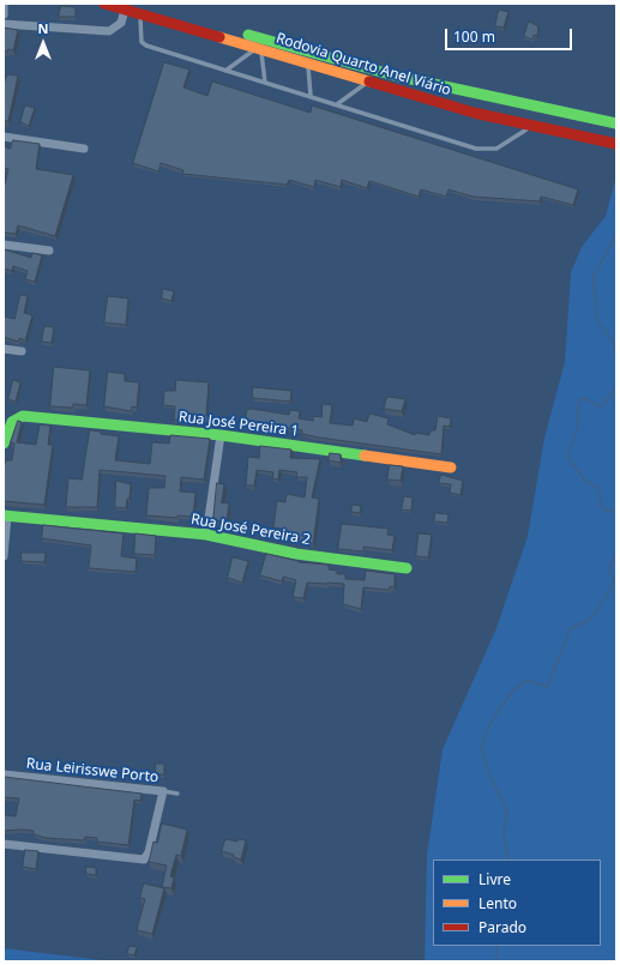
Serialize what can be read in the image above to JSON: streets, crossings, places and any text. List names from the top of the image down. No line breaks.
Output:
{"streets":{"main road":["Rodovia Quarto Anel Viário","Rua José Pereira 1","Rua José Pereira 2"],"street":["Rua Leirisswe Porto"]},"legend":["Livre","Lento","Parado"],"scale_bar":"100 m","north":"top"}
